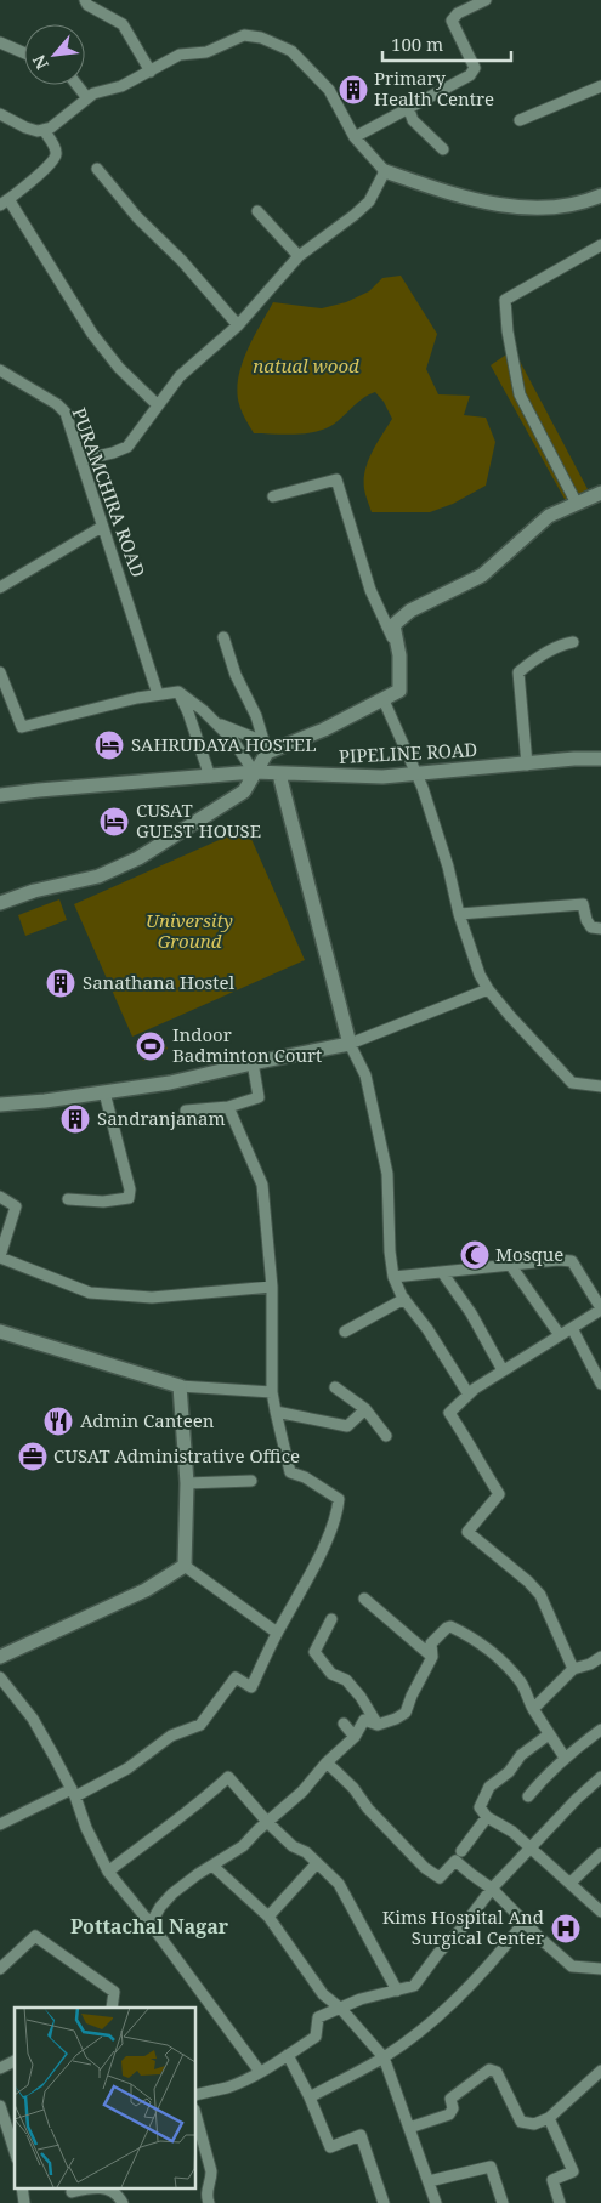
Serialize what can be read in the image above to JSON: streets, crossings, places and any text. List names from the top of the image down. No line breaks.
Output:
{"streets":{"street":["PURAMCHIRA ROAD","PIPELINE ROAD"]},"districts":["Pottachal Nagar"],"parks":["natual wood","University Ground"],"places":{"building":["Primary Health Centre","Sanathana Hostel","Sandranjanam"],"hotel":["SAHRUDAYA HOSTEL","CUSAT GUEST HOUSE"],"sports":["Indoor Badminton Court"],"mosque":["Mosque"],"restaurant":["Admin Canteen"],"office":["CUSAT Administrative Office"],"hospital":["Kims Hospital And Surgical Center"]},"scale_bar":"100 m","north":"bottom left"}
